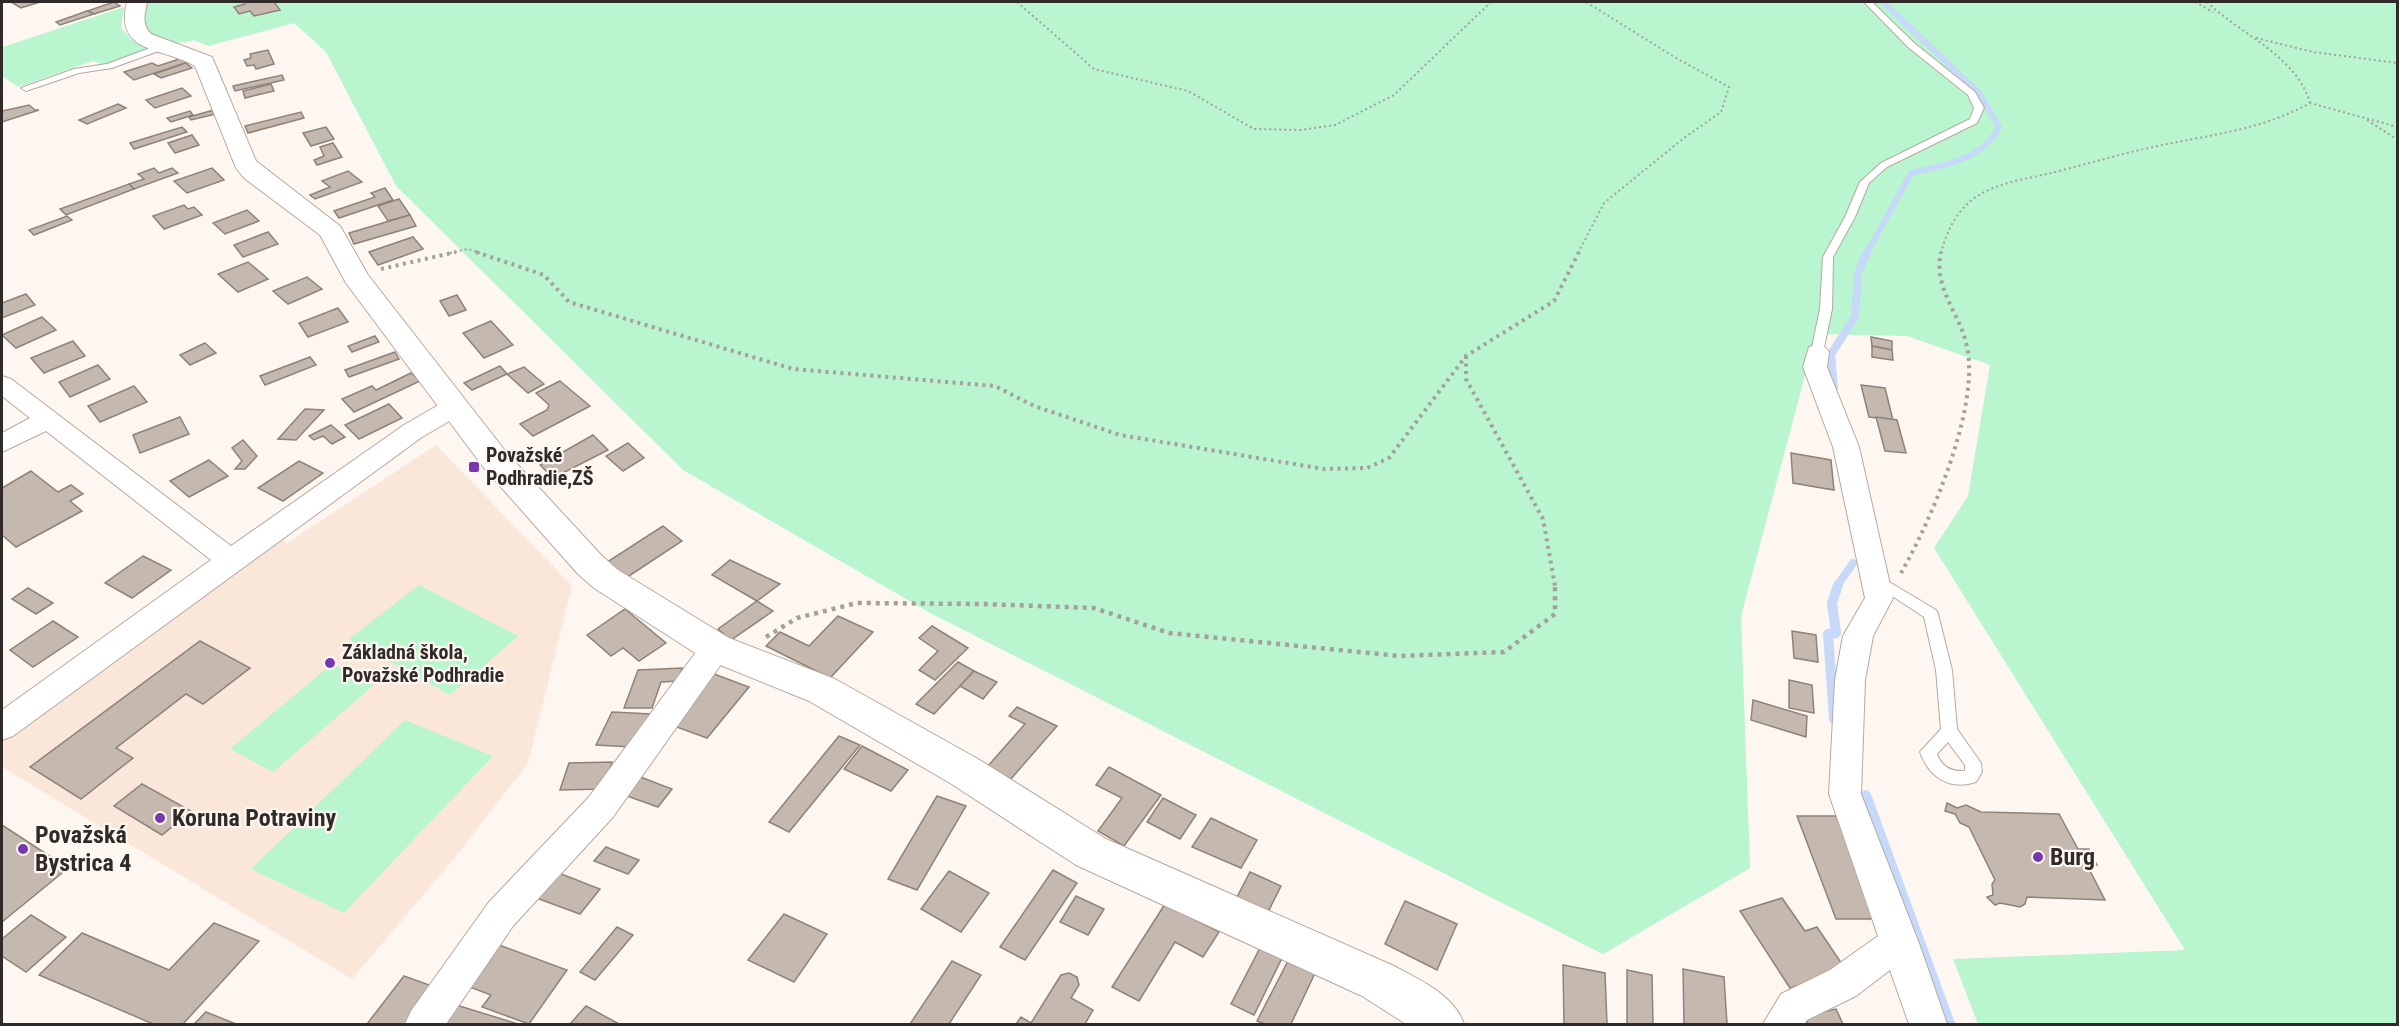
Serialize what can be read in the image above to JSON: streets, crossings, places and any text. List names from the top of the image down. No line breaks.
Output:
{"places":{"transit":["Považské Podhradie,ZŠ"],"other":["Základná škola, Považské Podhradie","Koruna Potraviny","Považská Bystrica 4","Burg"]}}
